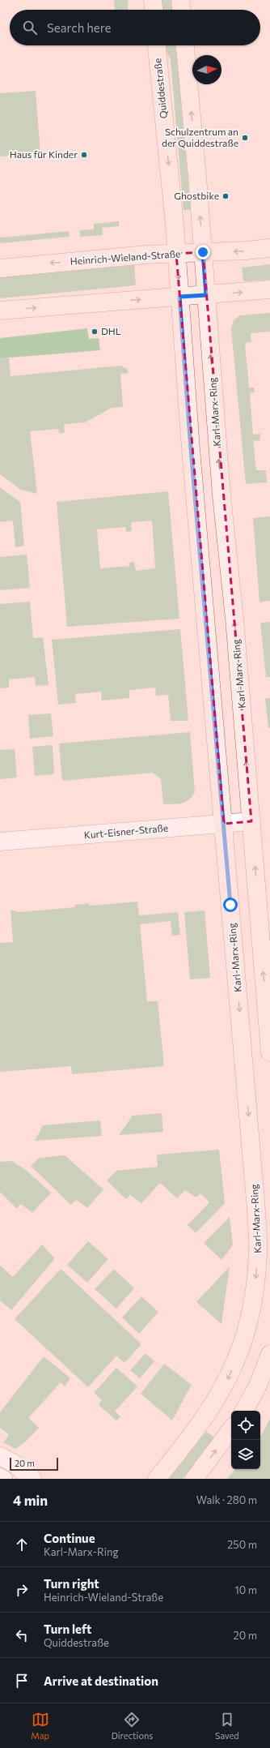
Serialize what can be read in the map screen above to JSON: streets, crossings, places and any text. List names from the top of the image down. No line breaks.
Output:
{"streets":{"main road":["Quiddestraße","Heinrich-Wieland-Straße","Karl-Marx-Ring"],"street":["Kurt-Eisner-Straße"]},"crossings":[["Quiddestraße","Heinrich-Wieland-Straße"],["Quiddestraße","Karl-Marx-Ring"],["Heinrich-Wieland-Straße","Karl-Marx-Ring"],["Karl-Marx-Ring","Kurt-Eisner-Straße"]],"places":["Schulzentrum an der Quiddestraße","Haus für Kinder","Ghostbike","DHL"],"scale_bar":"20 m","north":"right","page":{"search":"Search here","scale":"20 m","heading":["4 min","Walk · 280 m"],"list":[["Continue","Karl-Marx-Ring","250 m"],["Turn right","Heinrich-Wieland-Straße","10 m"],["Turn left","Quiddestraße","20 m"],"Arrive at destination"],"nav":["Map","Directions","Saved"]}}
